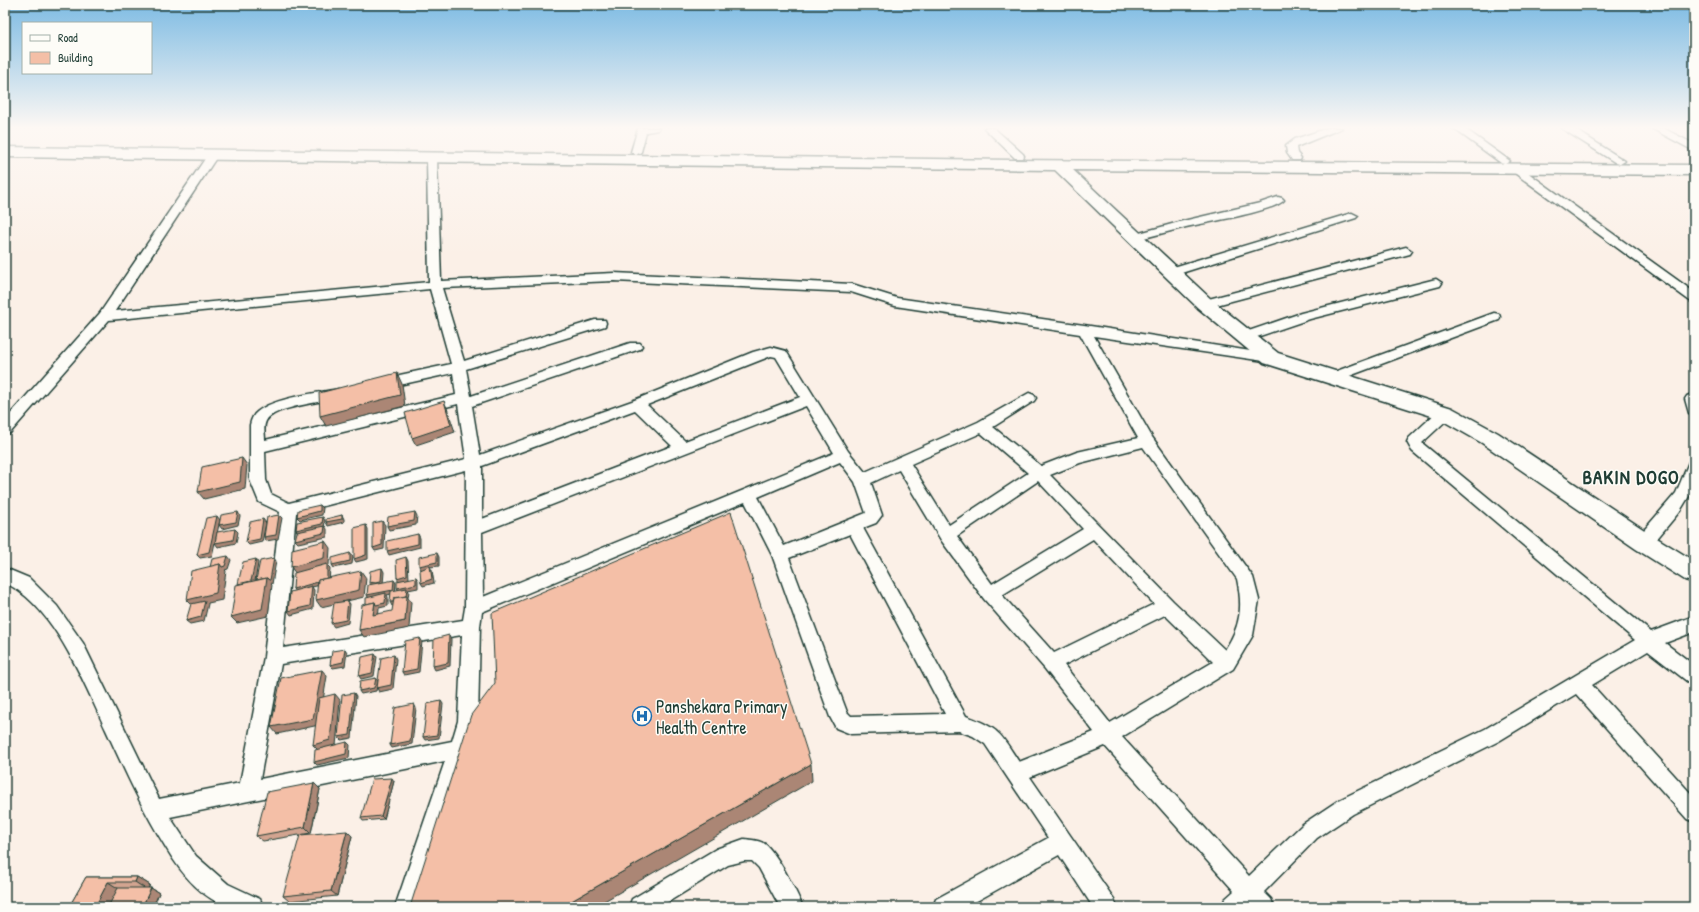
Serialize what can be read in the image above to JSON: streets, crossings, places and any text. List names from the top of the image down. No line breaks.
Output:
{"districts":["BAKIN DOGO"],"places":{"hospital":["Panshekara Primary Health Centre"]},"legend":["Road","Building"]}
